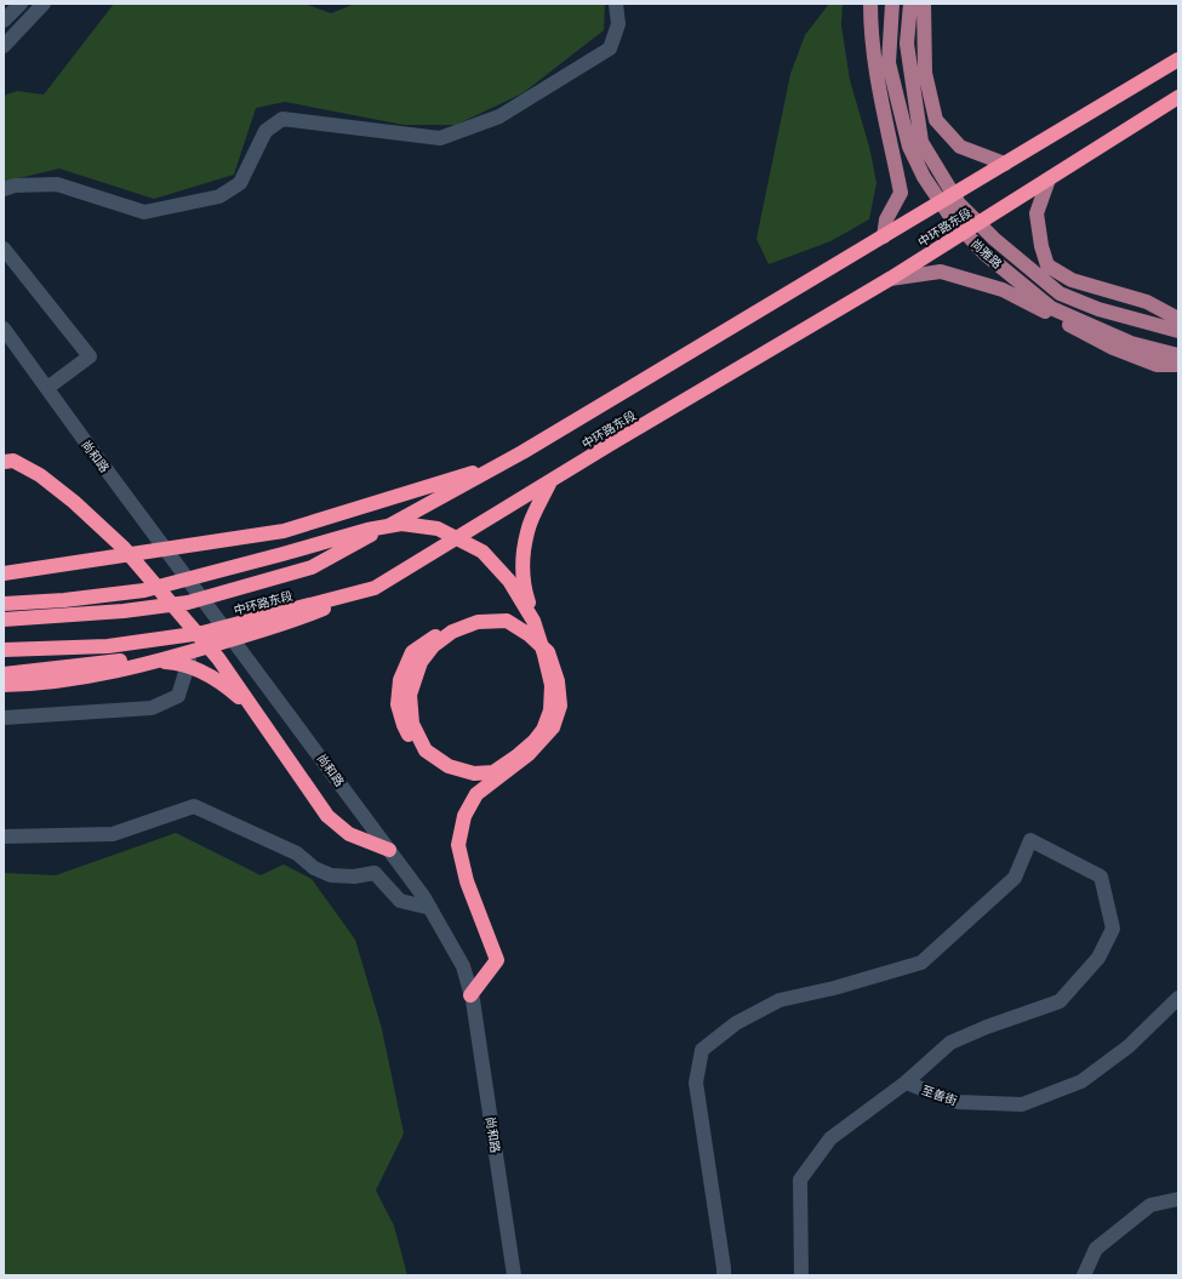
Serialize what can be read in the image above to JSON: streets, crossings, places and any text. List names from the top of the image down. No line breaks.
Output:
{"streets":{"highway":["中环路东段"],"main road":["尚雅路"],"street":["尚和路","至善街"]}}
